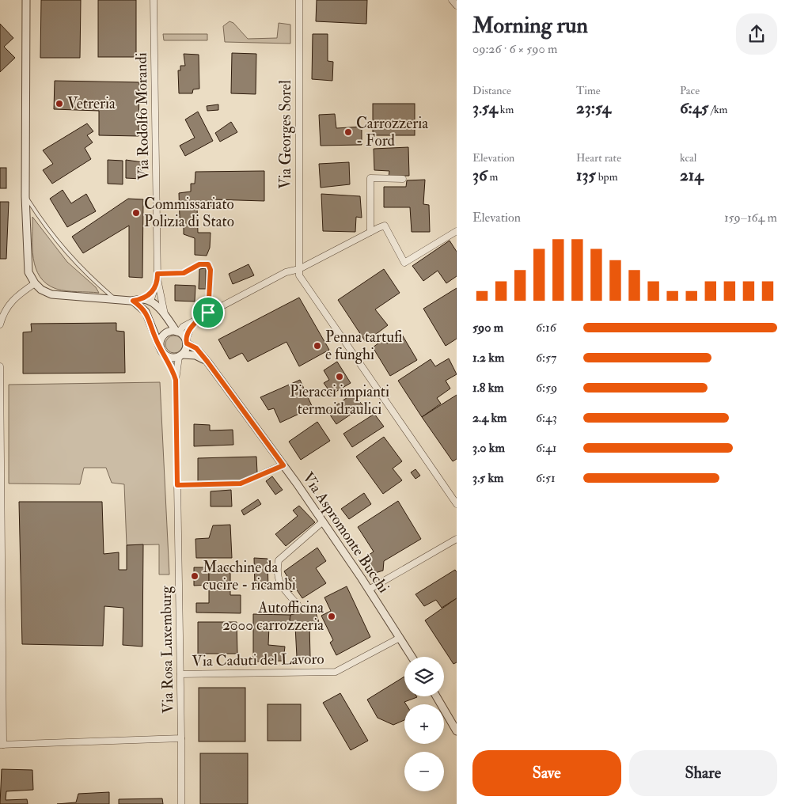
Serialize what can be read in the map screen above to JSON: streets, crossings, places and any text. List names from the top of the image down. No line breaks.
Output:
{"streets":{"street":["Via Rodolfo Morandi","Via Georges Sorel","Via Aspromonte Bucchi","Via Rosa Luxemburg","Via Caduti del Lavoro"]},"crossings":[["Via Rodolfo Morandi","Via Aspromonte Bucchi"],["Via Aspromonte Bucchi","Via Rosa Luxemburg"],["Via Aspromonte Bucchi","Via Caduti del Lavoro"],["Via Rosa Luxemburg","Via Caduti del Lavoro"]],"places":["Vetreria","Carrozzeria - Ford","Commissariato Polizia di Stato","Penna tartufi e funghi","Pieracci impianti termoidraulici","Macchine da cucire - ricambi","Autofficina 2000 carrozzeria"],"page":{"heading":["Morning run","09:26 · 6 × 590 m"],"stats":[["Distance","3.54 km"],["Time","23:54"],["Pace","6:45 /km"],["Elevation","36 m"],["Heart rate","135 bpm"],["kcal","214"]],"chart":["Elevation","159–164 m"],"list":[{"name":"590 m","note":"6:16"},{"name":"1.2 km","note":"6:57"},{"name":"1.8 km","note":"6:59"},{"name":"2.4 km","note":"6:43"},{"name":"3.0 km","note":"6:41"},{"name":"3.5 km","note":"6:51"}],"map_buttons":["+","−"],"buttons":["Save","Share"]}}
